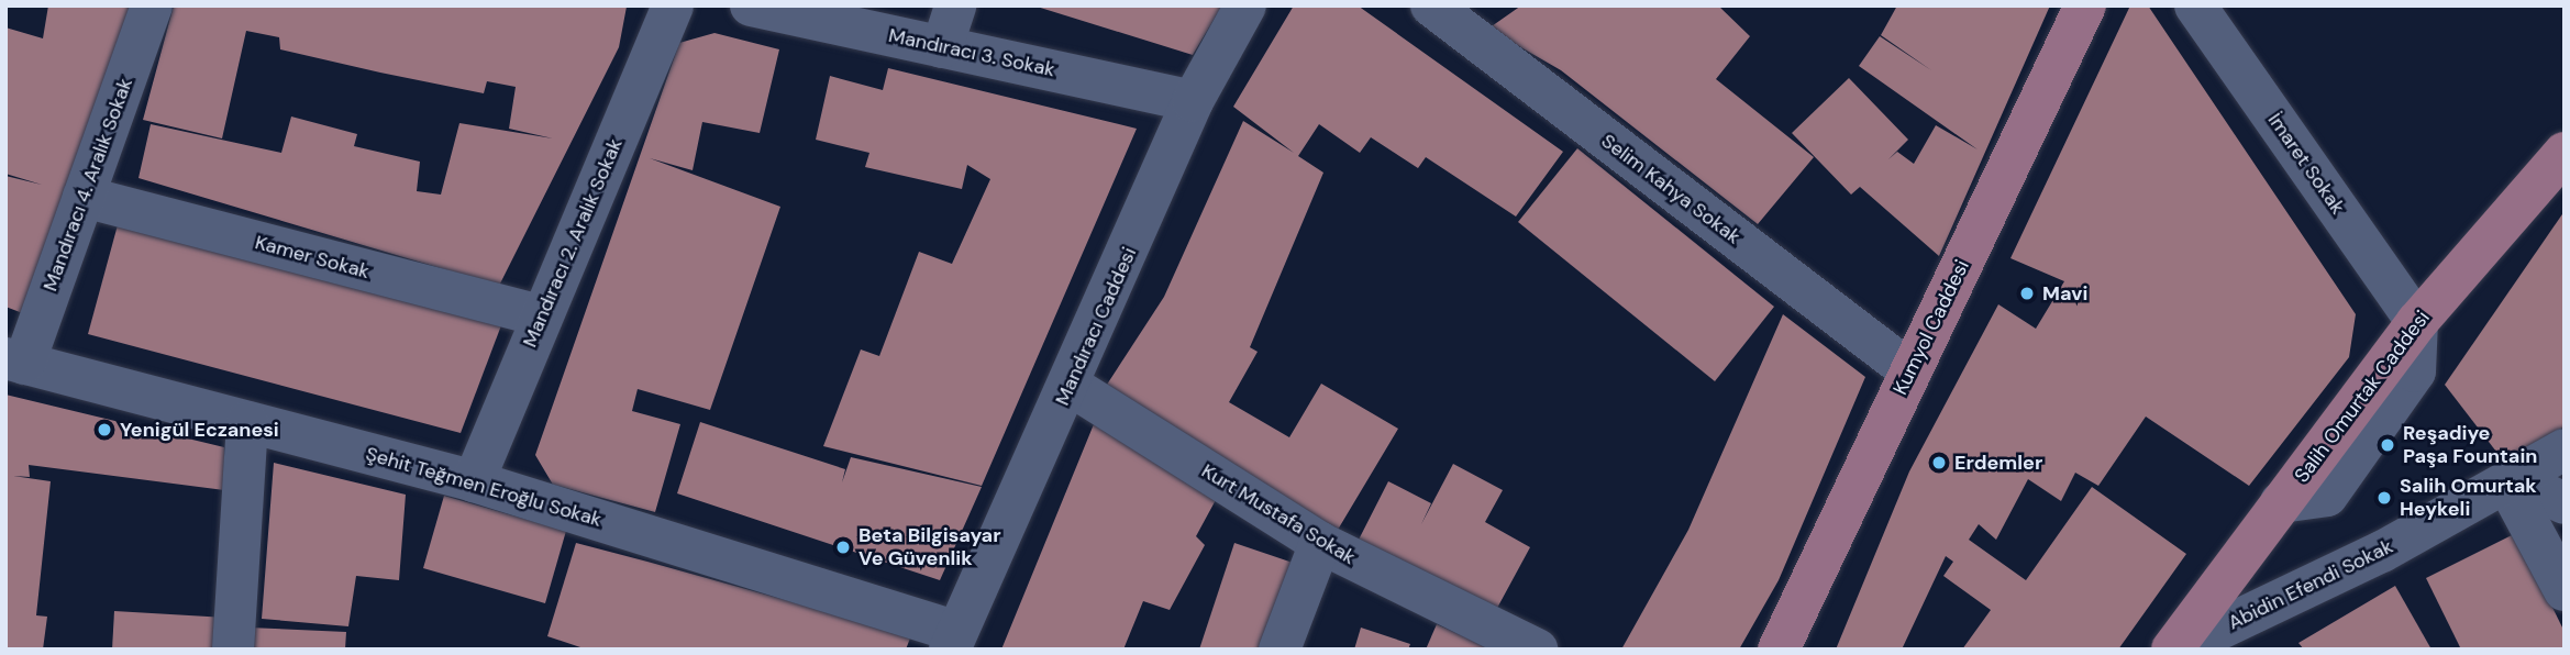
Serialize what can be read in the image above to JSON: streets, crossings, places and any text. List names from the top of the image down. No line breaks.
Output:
{"streets":{"main road":["Kumyol Caddesi","Salih Omurtak Caddesi"],"street":["Mandıracı 3. Sokak","İmaret Sokak","Mandıracı 4. Aralık Sokak","Selim Kahya Sokak","Mandıracı 2. Aralık Sokak","Kamer Sokak","Mandıracı Caddesi","Şehit Teğmen Eroğlu Sokak","Kurt Mustafa Sokak","Abidin Efendi Sokak"]},"crossings":[["Mandıracı 3. Sokak","Mandıracı Caddesi"],["İmaret Sokak","Salih Omurtak Caddesi"],["Mandıracı 4. Aralık Sokak","Kamer Sokak"],["Mandıracı 4. Aralık Sokak","Şehit Teğmen Eroğlu Sokak"],["Selim Kahya Sokak","Kumyol Caddesi"],["Mandıracı 2. Aralık Sokak","Kamer Sokak"],["Mandıracı 2. Aralık Sokak","Şehit Teğmen Eroğlu Sokak"],["Mandıracı Caddesi","Şehit Teğmen Eroğlu Sokak"],["Mandıracı Caddesi","Kurt Mustafa Sokak"],["Salih Omurtak Caddesi","Abidin Efendi Sokak"]],"places":["Mavi","Yenigül Eczanesi","Reşadiye Paşa Fountain","Erdemler","Salih Omurtak Heykeli","Beta Bilgisayar Ve Güvenlik"]}
